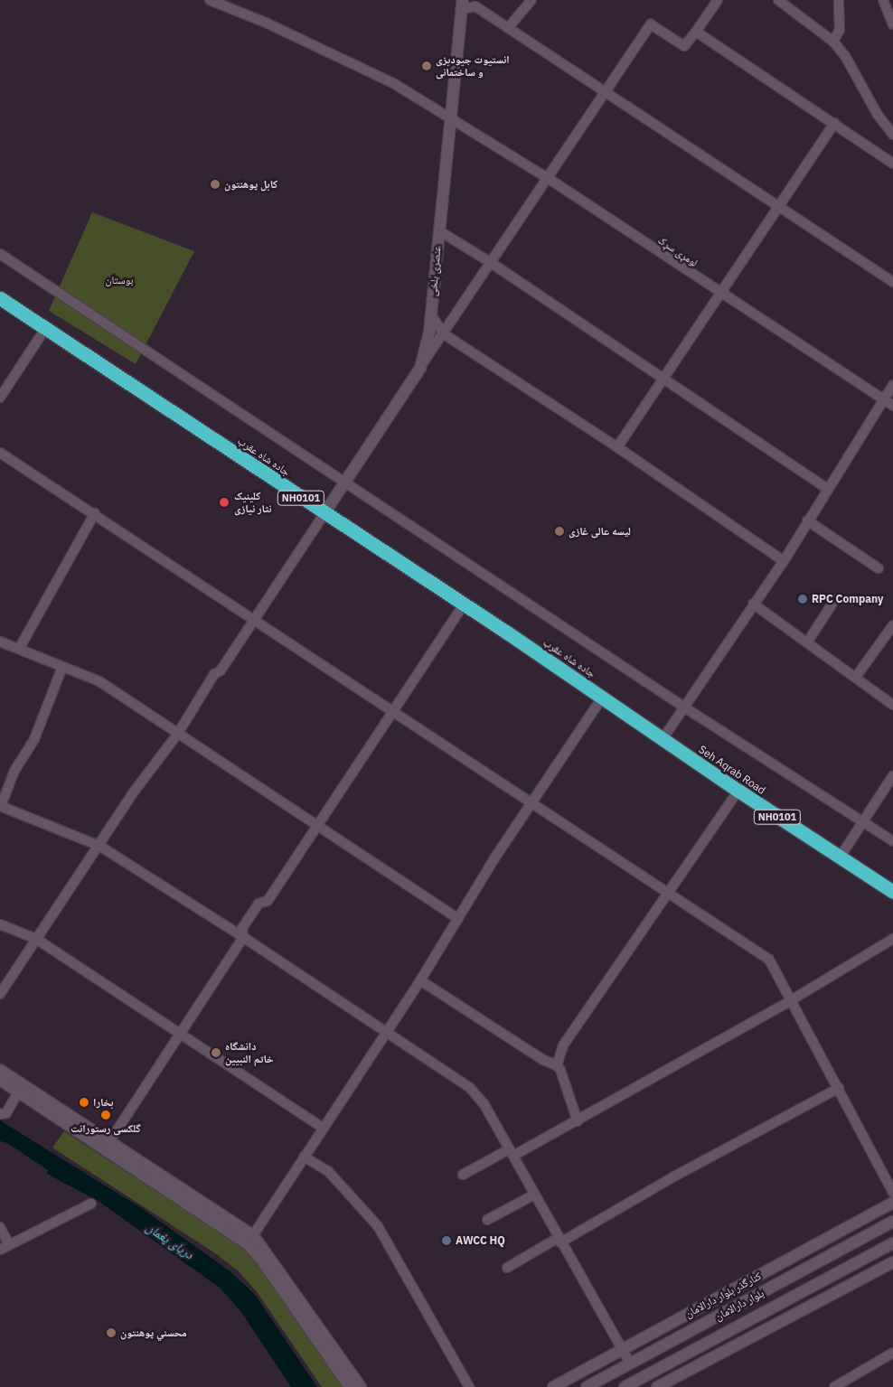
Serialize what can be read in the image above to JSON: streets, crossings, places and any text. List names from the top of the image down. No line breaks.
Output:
{"streets":{"highway":["جاده شاه عقرب","NH0101","Seh Aqrab Road"],"main road":["عنصری بلخی","کنارگذر بلوار دارالامان","بلوار دارالامان"],"street":["لومړی سړک"]},"crossings":[["لومړی سړک","عنصری بلخی"],["عنصری بلخی","جاده شاه عقرب"],["جاده شاه عقرب","Seh Aqrab Road"]],"water":["دریای پغمان"],"parks":["بوستان"],"places":["انستیوت جیودیزی و ساختمانی","کابل پوهنتون","کلینیک نثار نیازی","لیسه عالی غازی","RPC Company","دانشگاه خاتم النبیین","بخارا","گلکسی رستورانت","AWCC HQ","محسني پوهنتون"]}
